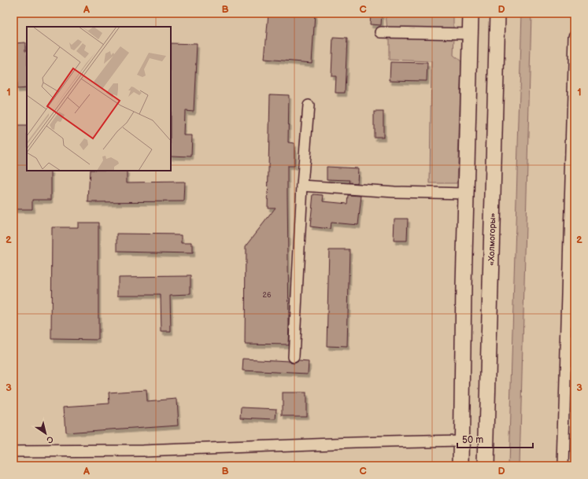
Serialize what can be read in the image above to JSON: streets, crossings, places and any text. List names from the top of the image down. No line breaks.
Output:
{"streets":{"highway":["«Холмогоры»"]},"house_numbers":["26"],"scale_bar":"50 m","north":"bottom right","grid":{"columns":["A","B","C","D"],"rows":["1","2","3"]}}
